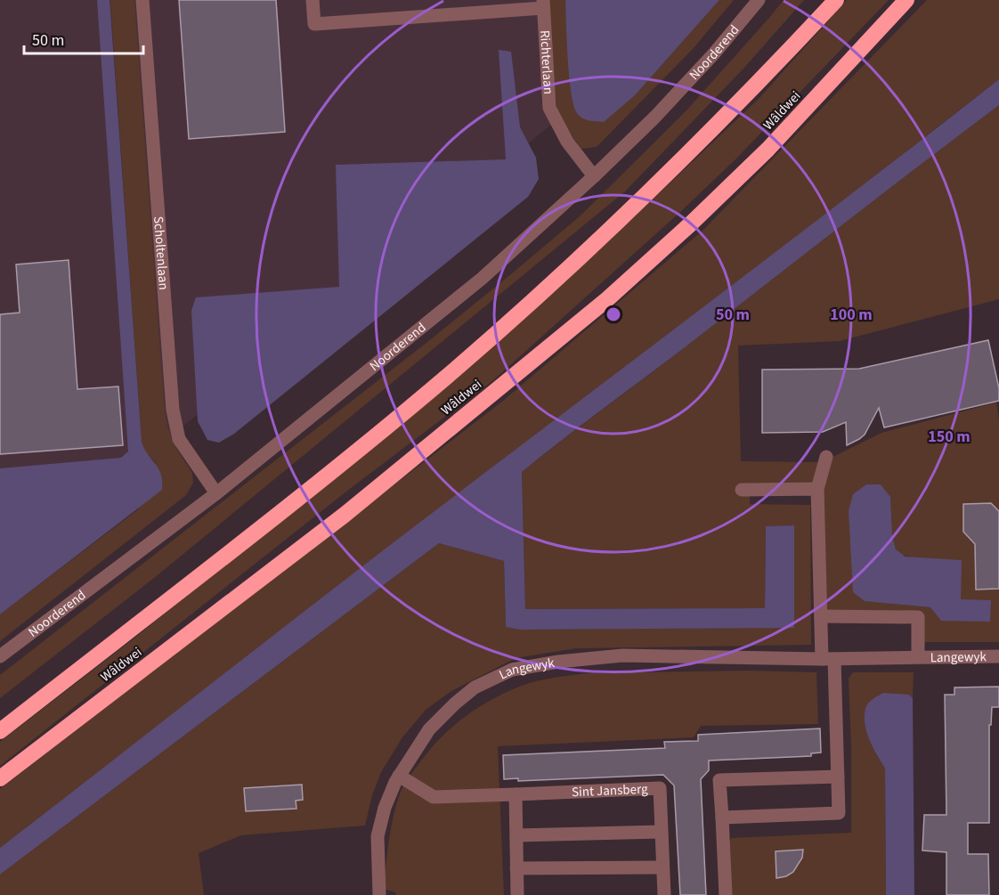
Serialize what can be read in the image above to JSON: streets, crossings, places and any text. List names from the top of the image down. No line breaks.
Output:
{"streets":{"highway":["Wâldwei"],"street":["Noorderend","Richterlaan","Scholtenlaan","Langewyk","Sint Jansberg"]},"crossings":[["Noorderend","Richterlaan"],["Noorderend","Scholtenlaan"],["Langewyk","Sint Jansberg"]],"scale_bar":"50 m","rings":["50 m","100 m","150 m"]}
